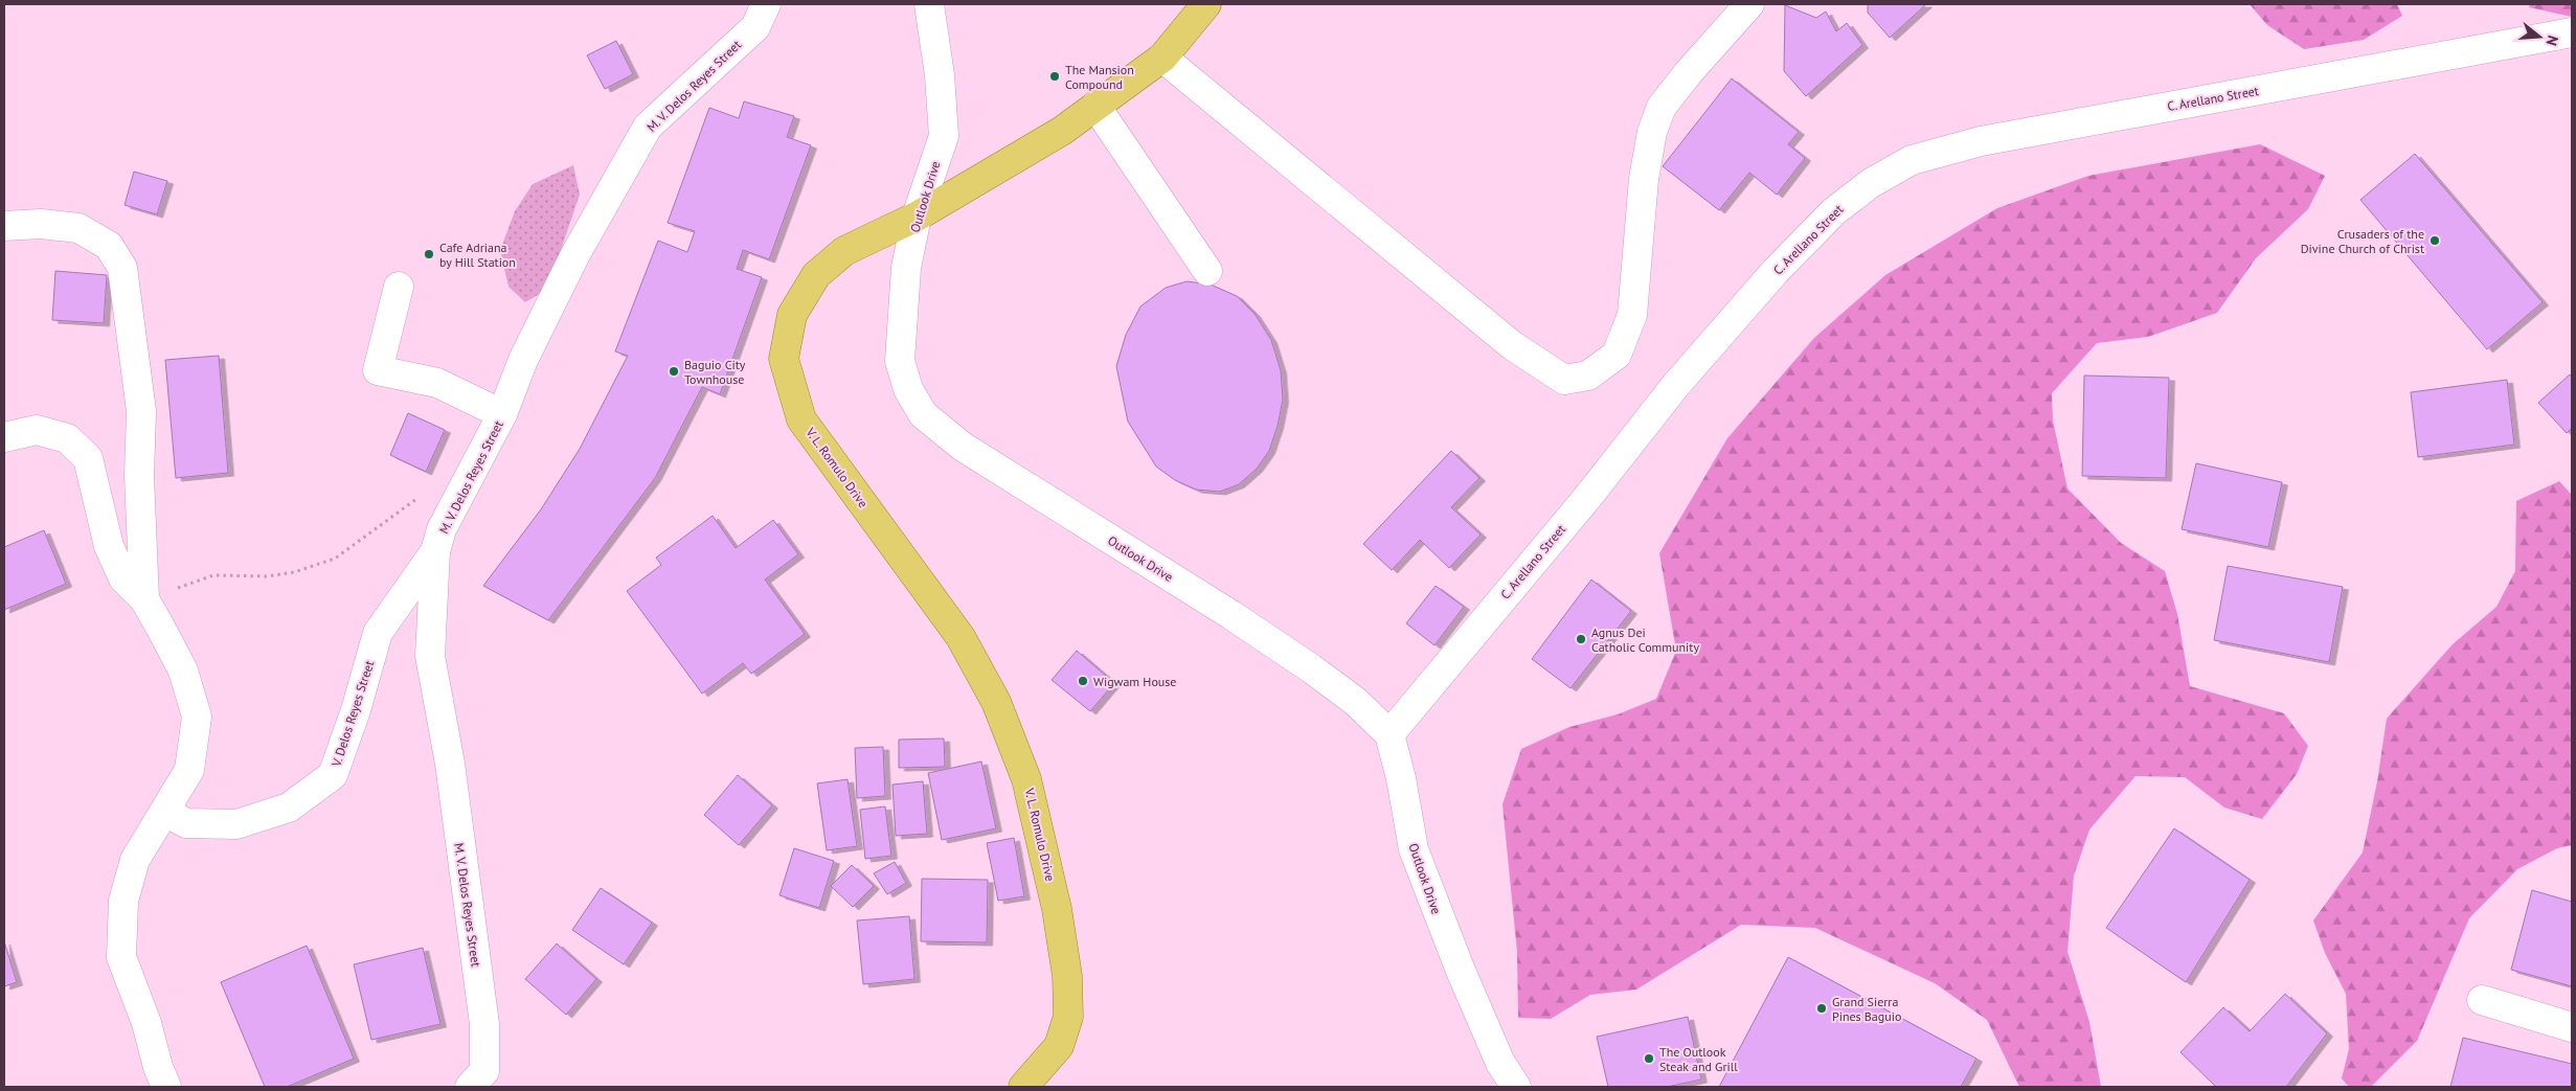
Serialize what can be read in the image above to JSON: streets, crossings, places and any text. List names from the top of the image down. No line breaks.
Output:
{"streets":{"main road":["V. L. Romulo Drive"],"street":["M. V. Delos Reyes Street","C. Arellano Street","Outlook Drive","V. Delos Reyes Street"]},"crossings":[["M. V. Delos Reyes Street","V. Delos Reyes Street"],["C. Arellano Street","Outlook Drive"],["Outlook Drive","V. L. Romulo Drive"]],"places":["The Mansion Compound","Crusaders of the Divine Church of Christ","Cafe Adriana by Hill Station","Baguio City Townhouse","Agnus Dei Catholic Community","Wigwam House","Grand Sierra Pines Baguio","The Outlook Steak and Grill"],"north":"right"}
